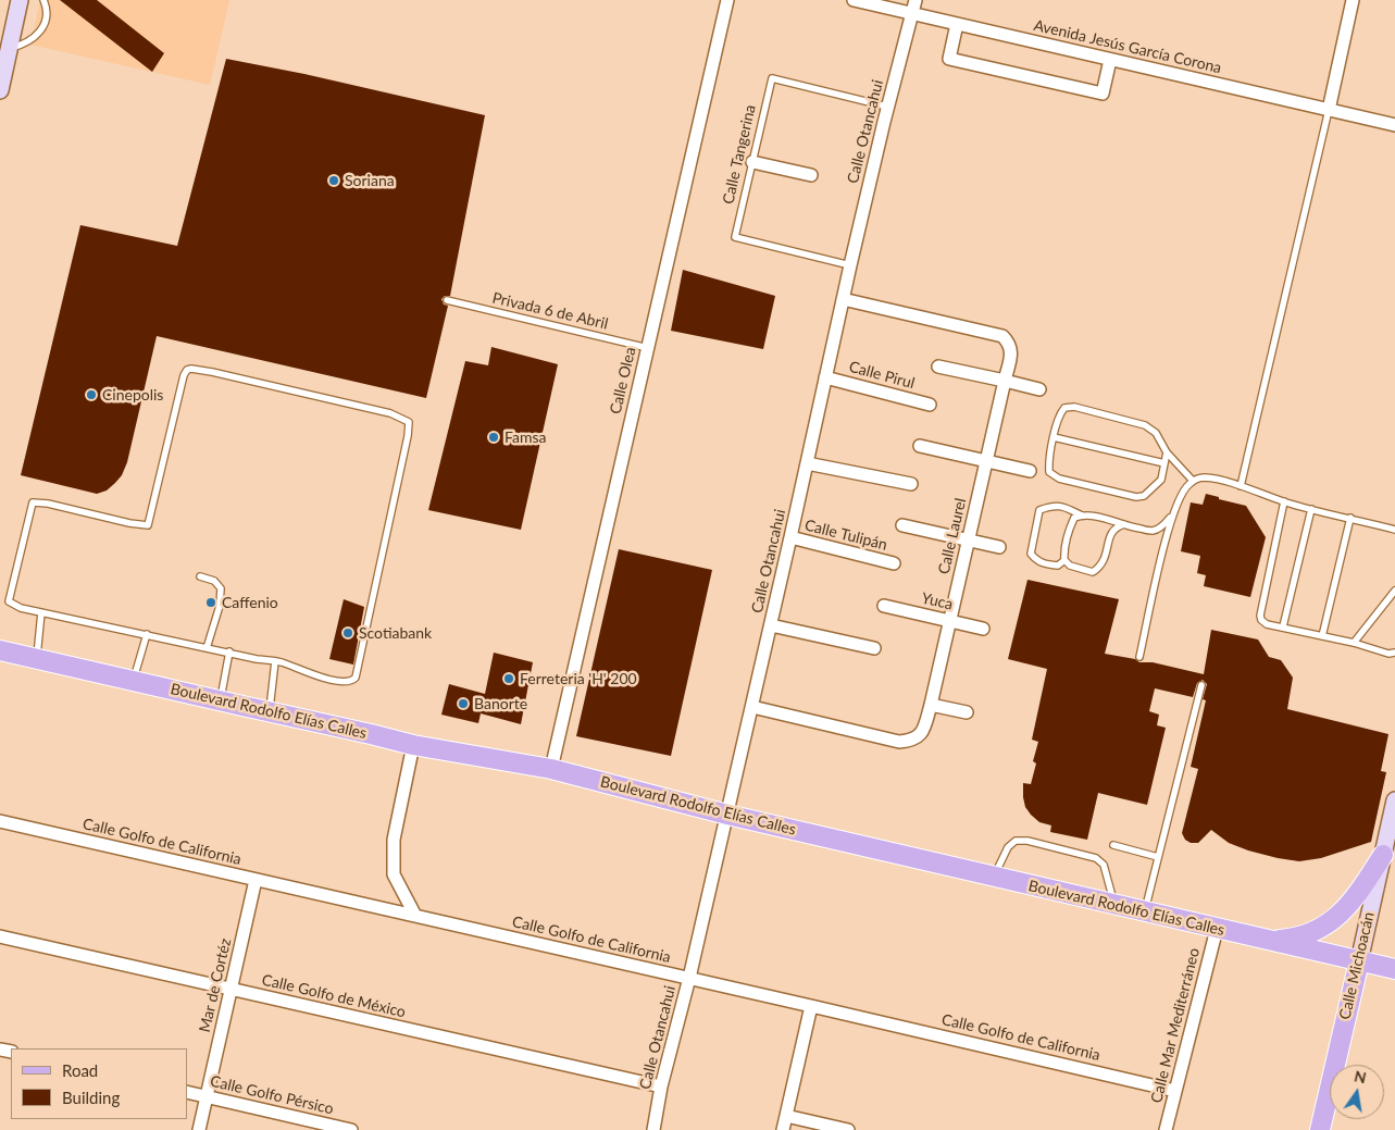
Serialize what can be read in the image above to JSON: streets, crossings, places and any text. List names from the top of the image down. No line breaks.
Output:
{"streets":{"main road":["Boulevard Rodolfo Elías Calles","Calle Michoacán"],"street":["Avenida Jesús García Corona","Calle Otancahui","Calle Pirul","Calle Olea","Calle Tulipán","Calle Laurel","Yuca","Calle Golfo de California","Mar de Cortéz","Calle Golfo de México","Calle Mar Mediterráneo","Calle Golfo Pérsico"],"lane":["Calle Tangerina","Privada 6 de Abril"]},"crossings":[["Avenida Jesús García Corona","Calle Otancahui"],["Calle Otancahui","Calle Tangerina"],["Calle Otancahui","Calle Pirul"],["Calle Otancahui","Calle Tulipán"],["Calle Otancahui","Calle Laurel"],["Calle Otancahui","Boulevard Rodolfo Elías Calles"],["Calle Otancahui","Calle Golfo de California"],["Calle Otancahui","Calle Golfo de México"],["Privada 6 de Abril","Calle Olea"],["Calle Olea","Boulevard Rodolfo Elías Calles"],["Calle Laurel","Yuca"],["Boulevard Rodolfo Elías Calles","Calle Michoacán"],["Boulevard Rodolfo Elías Calles","Calle Mar Mediterráneo"],["Calle Golfo de California","Mar de Cortéz"],["Calle Golfo de California","Calle Mar Mediterráneo"],["Mar de Cortéz","Calle Golfo de México"],["Mar de Cortéz","Calle Golfo Pérsico"]],"places":["Soriana","Cinepolis","Famsa","Caffenio","Scotiabank","Ferreteria 'H' 200","Banorte"],"legend":["Road","Building"],"north":"top"}
